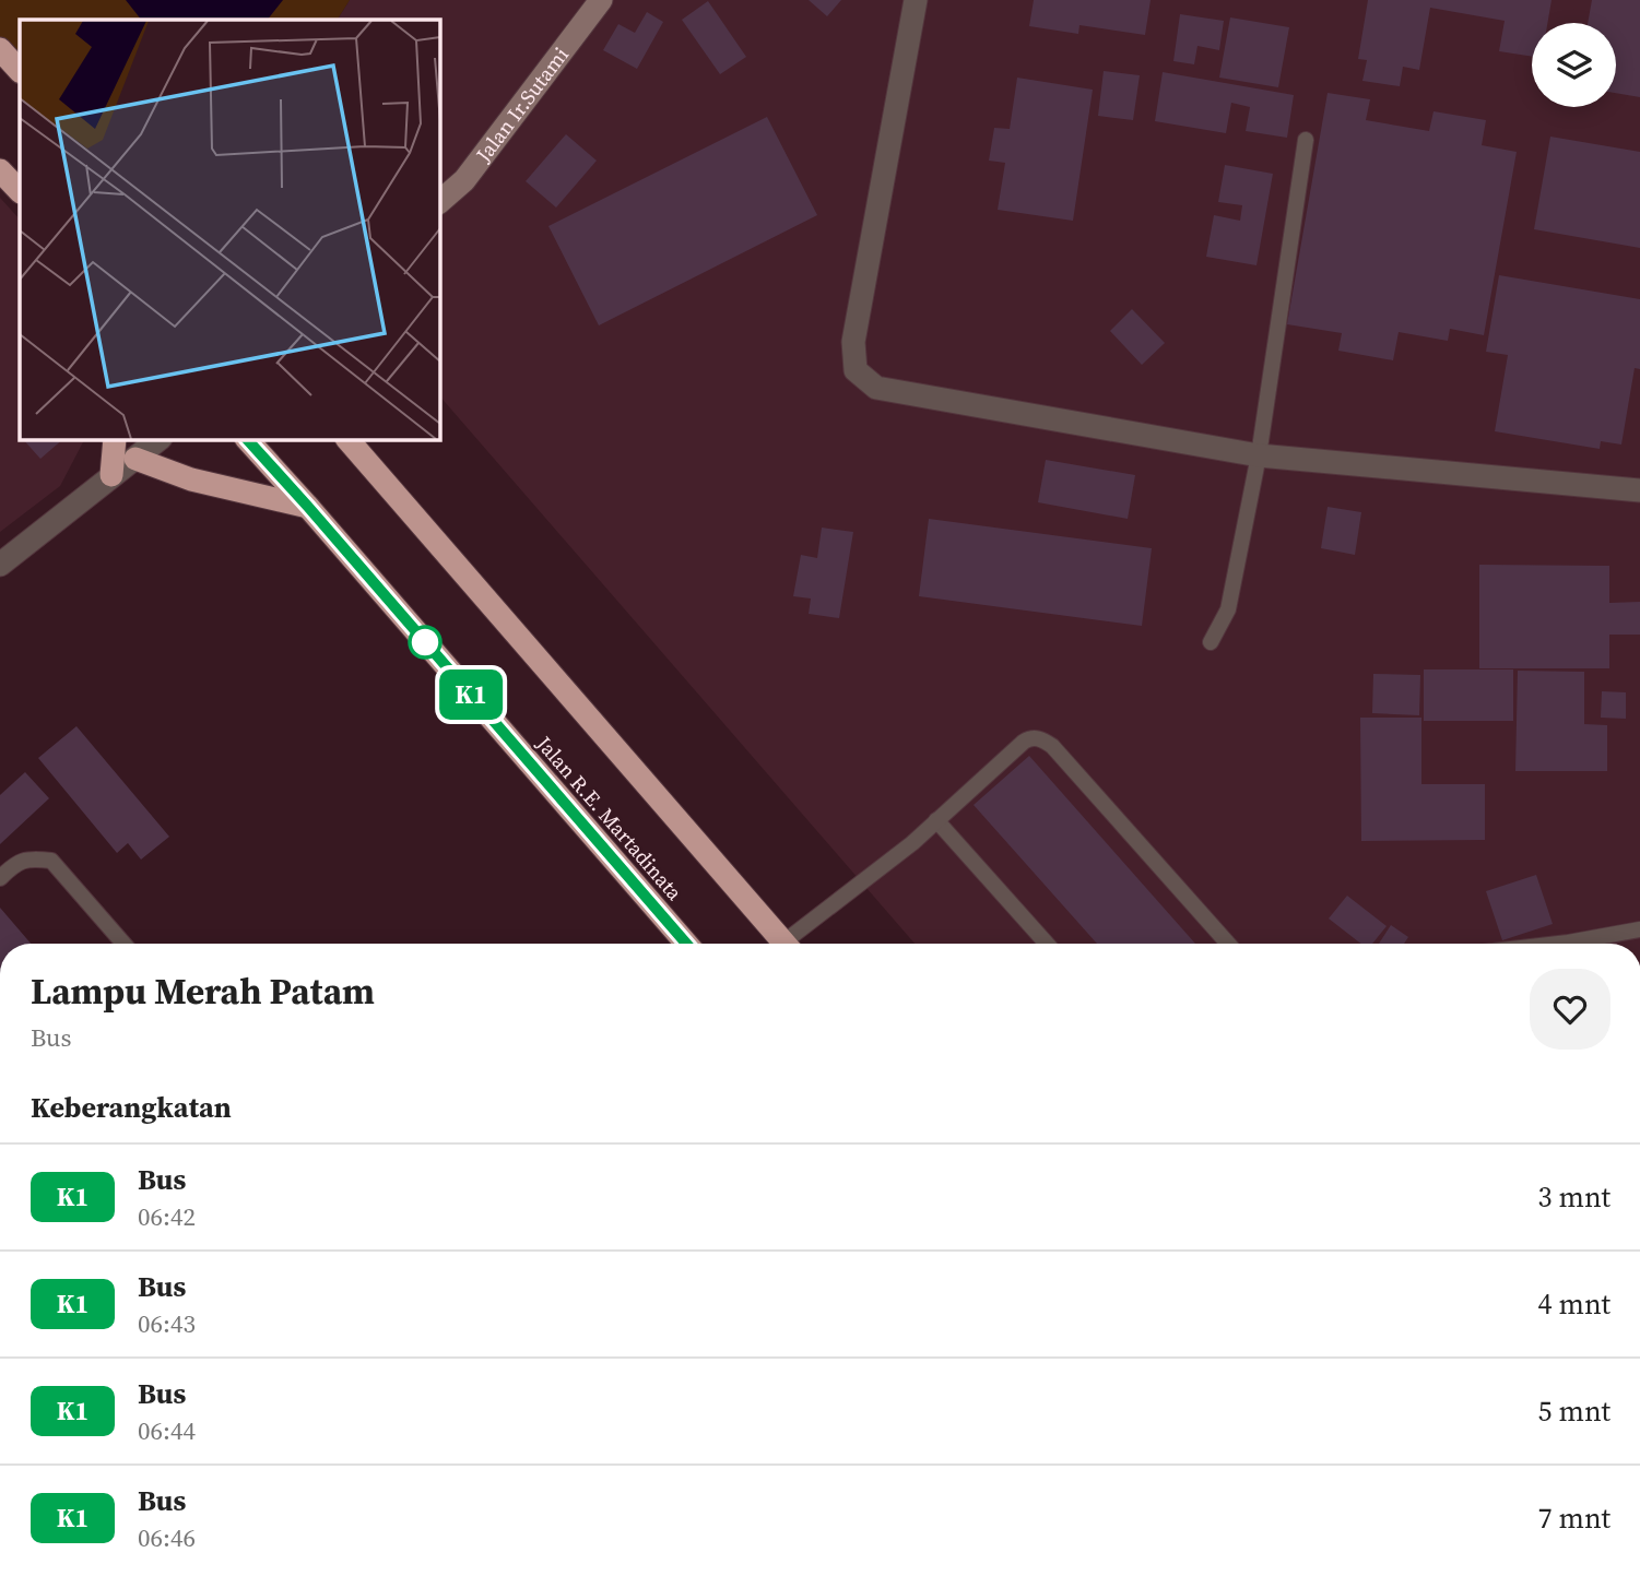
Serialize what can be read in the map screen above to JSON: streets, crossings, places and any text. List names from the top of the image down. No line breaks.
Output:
{"streets":{"highway":["Jalan R.E. Martadinata"],"street":["Jalan Ir.Sutami"]},"lines":["bus line K1"],"page":{"on_map":"K1","heading":[["Lampu Merah Patam","Bus"],"Keberangkatan"],"list":[{"mark":"K1","name":"Bus","note":"06:42","value":"3 mnt"},{"mark":"K1","name":"Bus","note":"06:43","value":"4 mnt"},{"mark":"K1","name":"Bus","note":"06:44","value":"5 mnt"},{"mark":"K1","name":"Bus","note":"06:46","value":"7 mnt"}]}}
